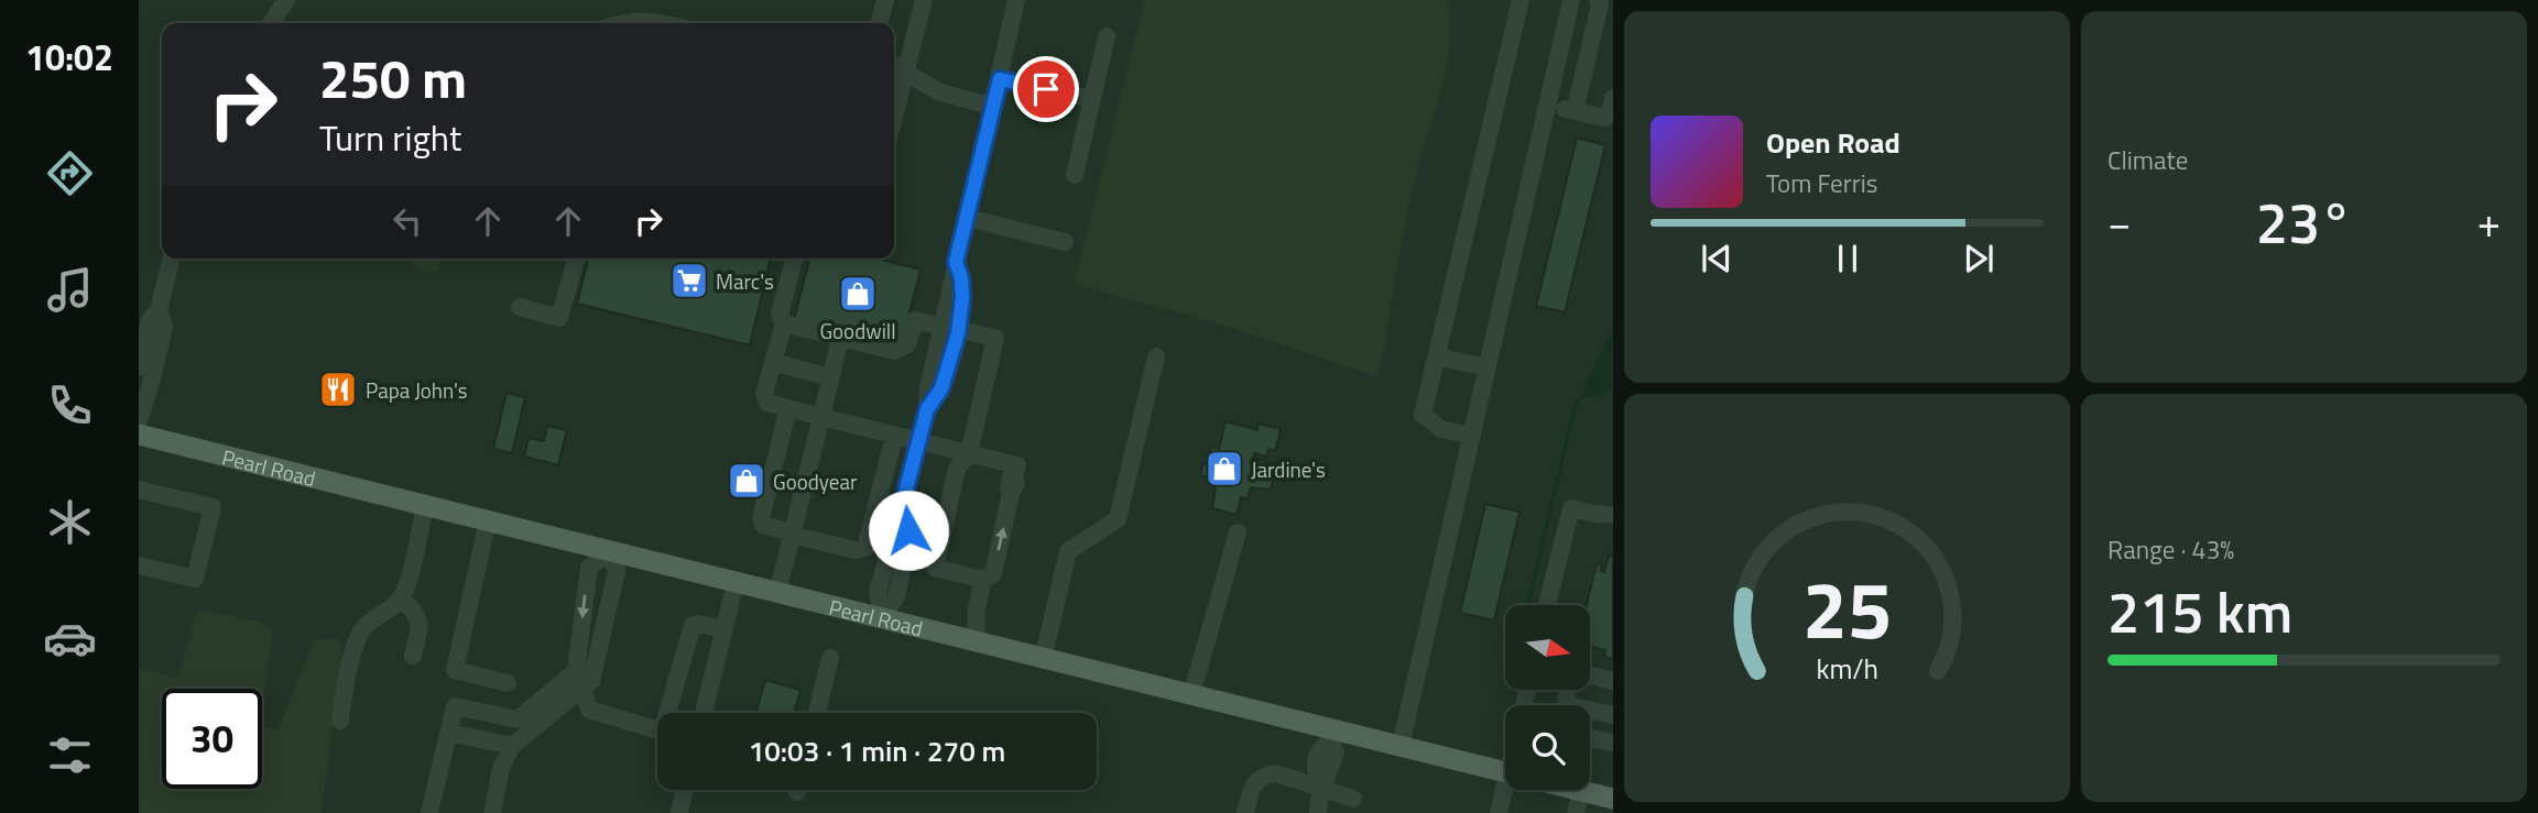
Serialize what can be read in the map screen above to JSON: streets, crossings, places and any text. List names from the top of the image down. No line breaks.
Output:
{"streets":{"main road":["Pearl Road"]},"places":{"supermarket":["Marc's"],"shop":["Goodwill","Jardine's","Goodyear"],"restaurant":["Papa John's"]},"north":"right","page":{"tabs":"10:02","tile":["Climate",["Range · 43%","215 km"]],"turn":["250 m","Turn right"],"song":["Open Road","Tom Ferris"],"heat":["−","23°","+"],"limit":"30","trip":"10:03 · 1 min · 270 m","gauge":["25","km/h"]}}
